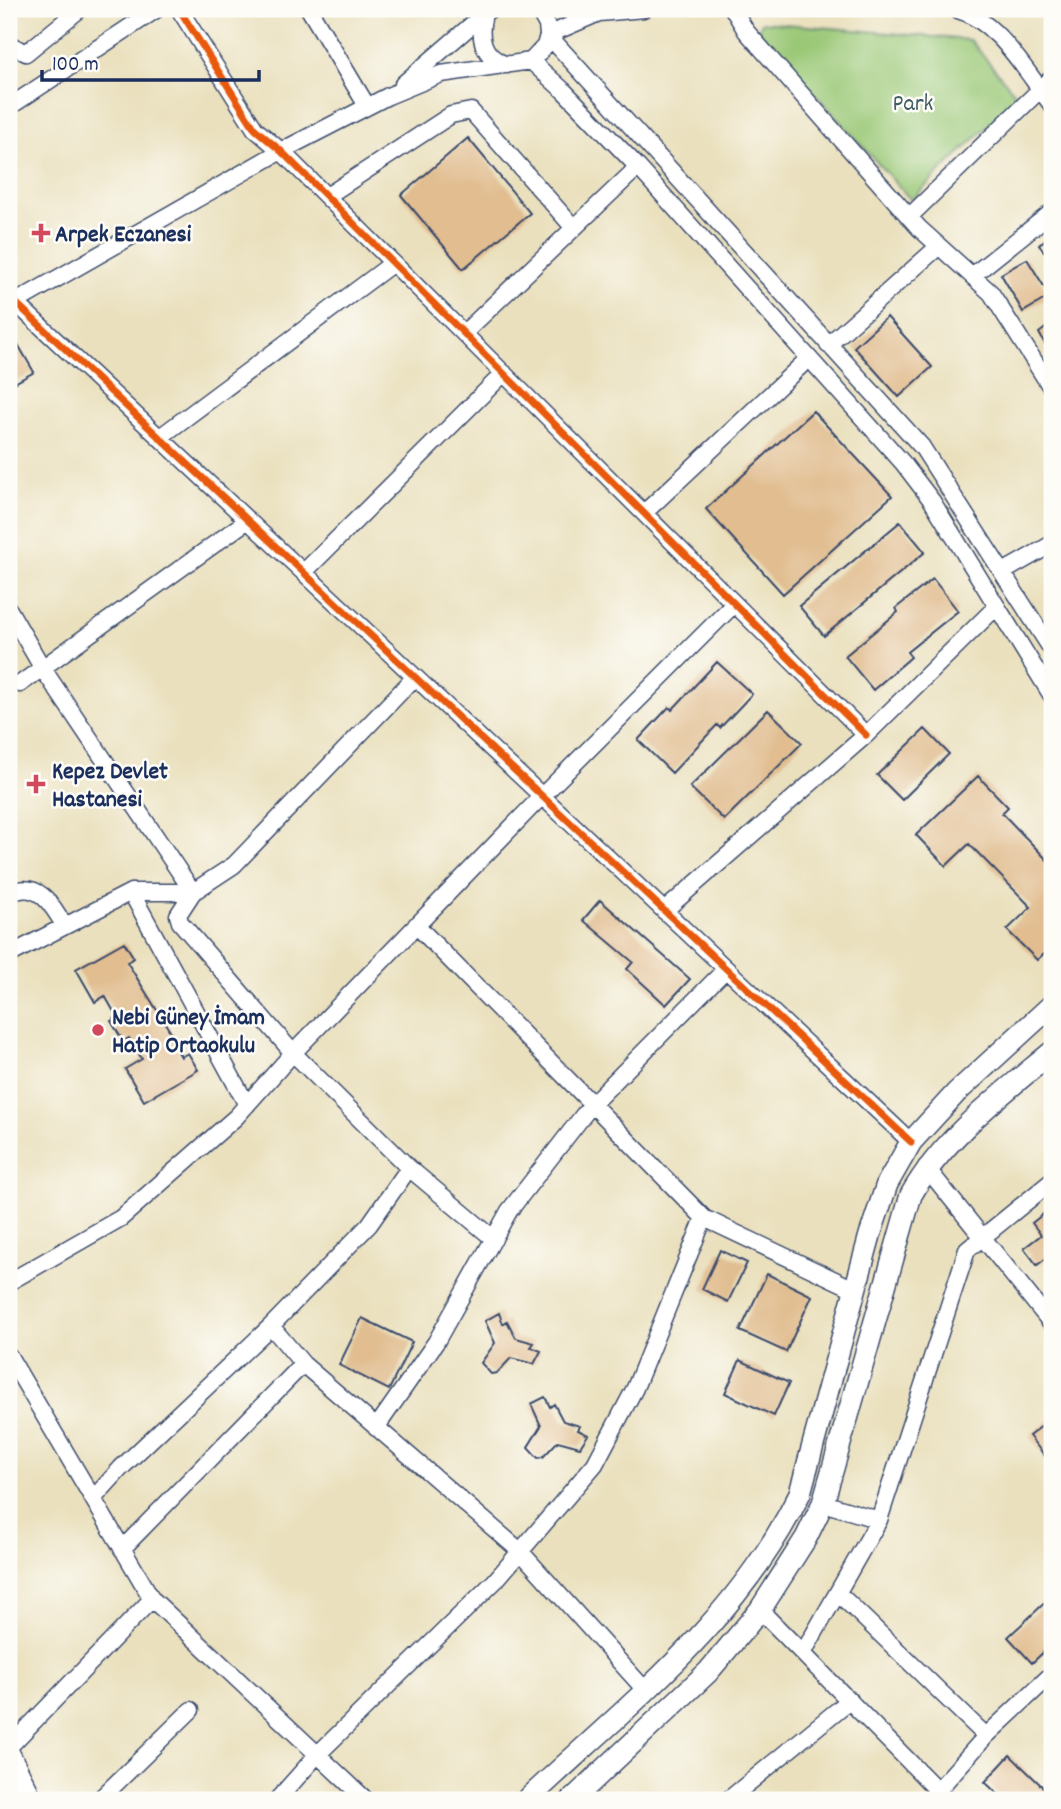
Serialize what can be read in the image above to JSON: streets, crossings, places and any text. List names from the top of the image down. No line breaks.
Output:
{"parks":["Park"],"places":{"health":["Arpek Eczanesi","Kepez Devlet Hastanesi"],"other":["Nebi Güney İmam Hatip Ortaokulu"]},"scale_bar":"100 m"}
